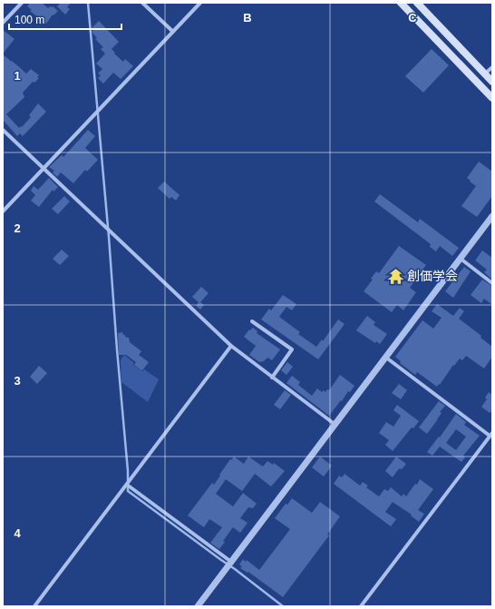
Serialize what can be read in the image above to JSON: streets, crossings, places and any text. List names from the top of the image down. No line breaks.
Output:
{"places":{"temple":["創価学会"]},"scale_bar":"100 m","grid":{"columns":["B","C"],"rows":["1","2","3","4"]}}
